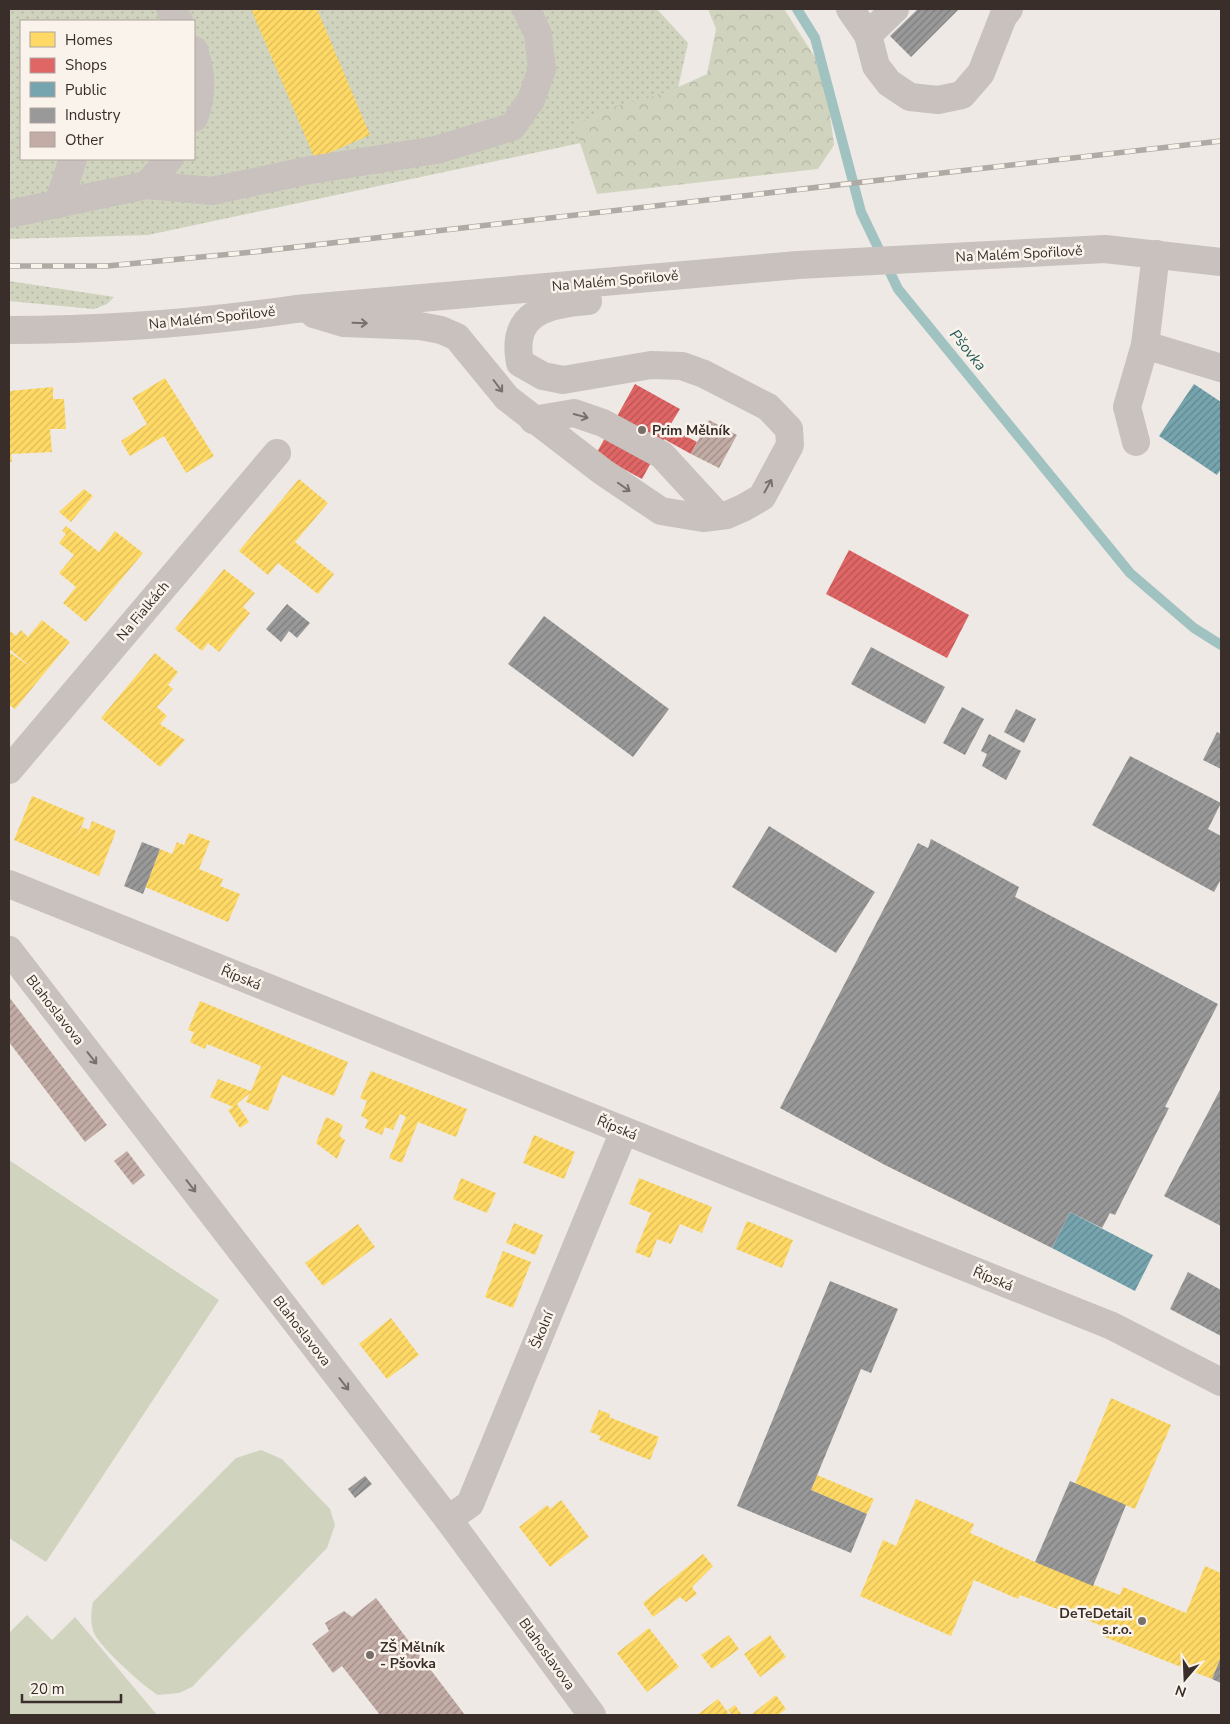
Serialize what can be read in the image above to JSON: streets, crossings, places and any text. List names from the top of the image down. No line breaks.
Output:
{"streets":{"street":["Na Malém Spořilově","Na Fialkách","Řípská","Blahoslavova","Školní"]},"crossings":[["Řípská","Školní"],["Blahoslavova","Školní"]],"one_way":["Blahoslavova"],"water":["Pšovka"],"places":["Prim Mělník","DeTeDetail s.r.o.","ZŠ Mělník - Pšovka"],"legend":["Homes","Shops","Public","Industry","Other"],"scale_bar":"20 m","north":"bottom"}
